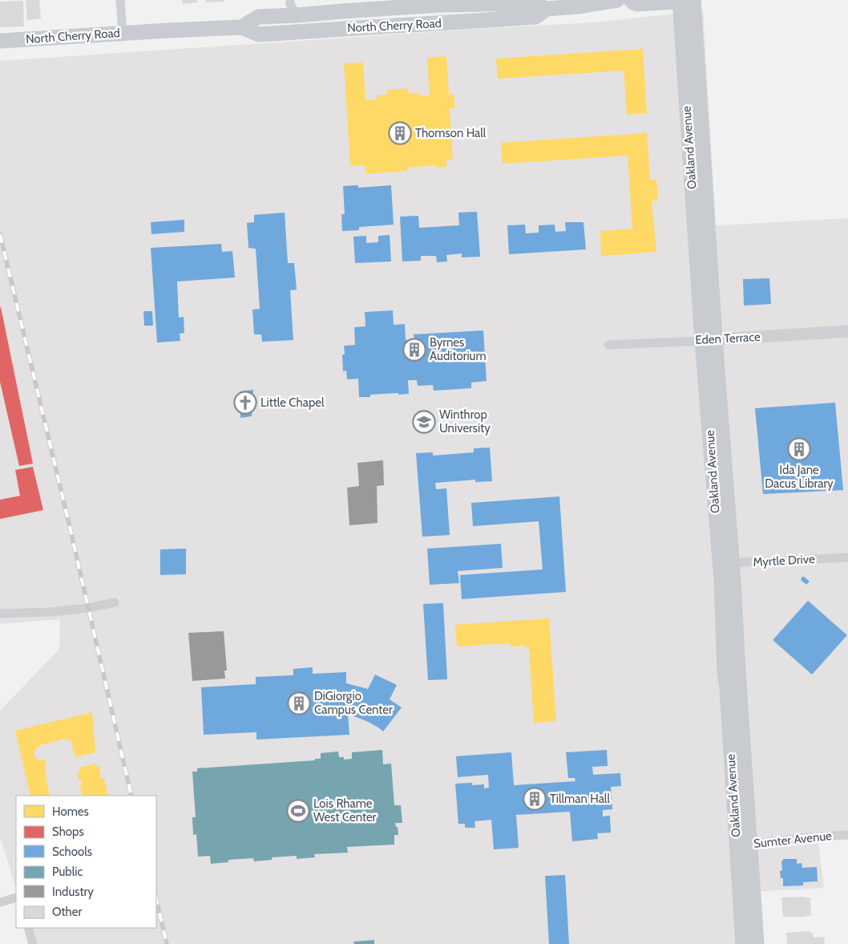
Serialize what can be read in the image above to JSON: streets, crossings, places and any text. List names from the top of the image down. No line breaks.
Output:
{"streets":{"main road":["North Cherry Road","Oakland Avenue"],"street":["Eden Terrace","Myrtle Drive","Sumter Avenue"]},"crossings":[["Oakland Avenue","Eden Terrace"],["Oakland Avenue","Myrtle Drive"],["Oakland Avenue","Sumter Avenue"]],"places":{"building":["Thomson Hall","Byrnes Auditorium","Ida Jane Dacus Library","DiGiorgio Campus Center","Tillman Hall"],"church":["Little Chapel"],"school or university":["Winthrop University"],"sports":["Lois Rhame West Center"]},"legend":["Homes","Shops","Schools","Public","Industry","Other"]}
